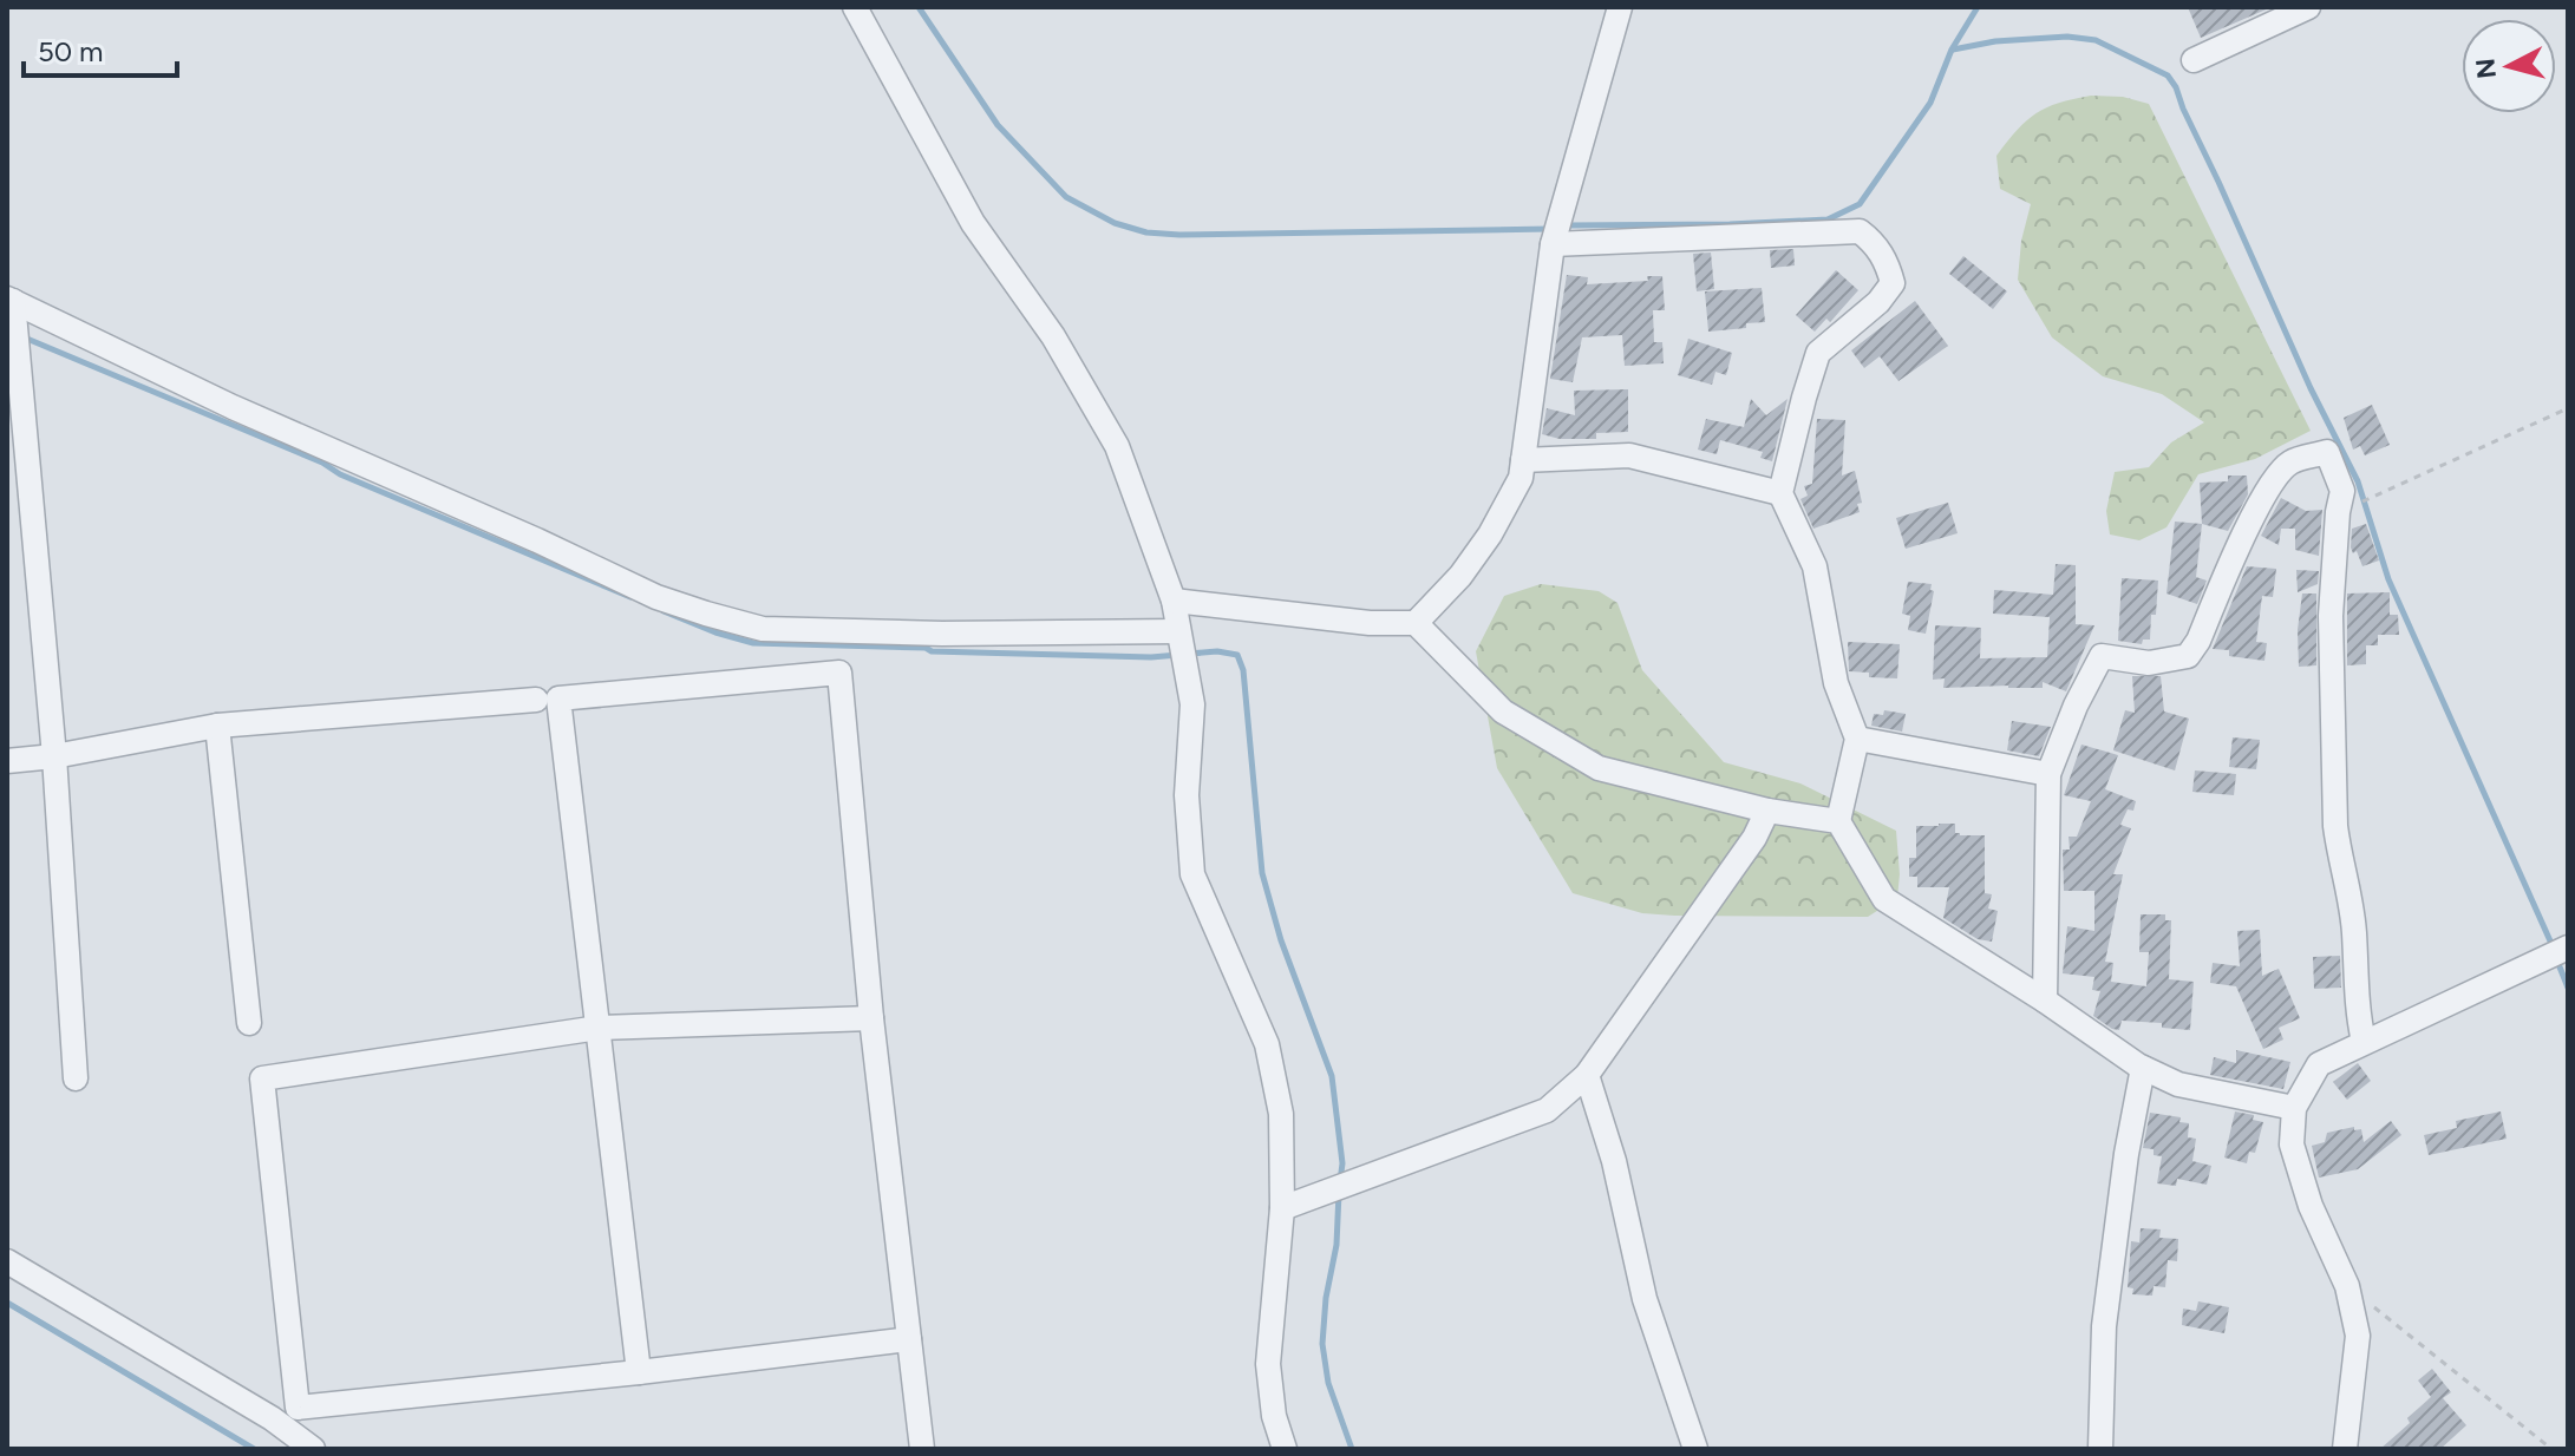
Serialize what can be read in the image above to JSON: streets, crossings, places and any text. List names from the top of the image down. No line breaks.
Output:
{"scale_bar":"50 m","north":"left"}
